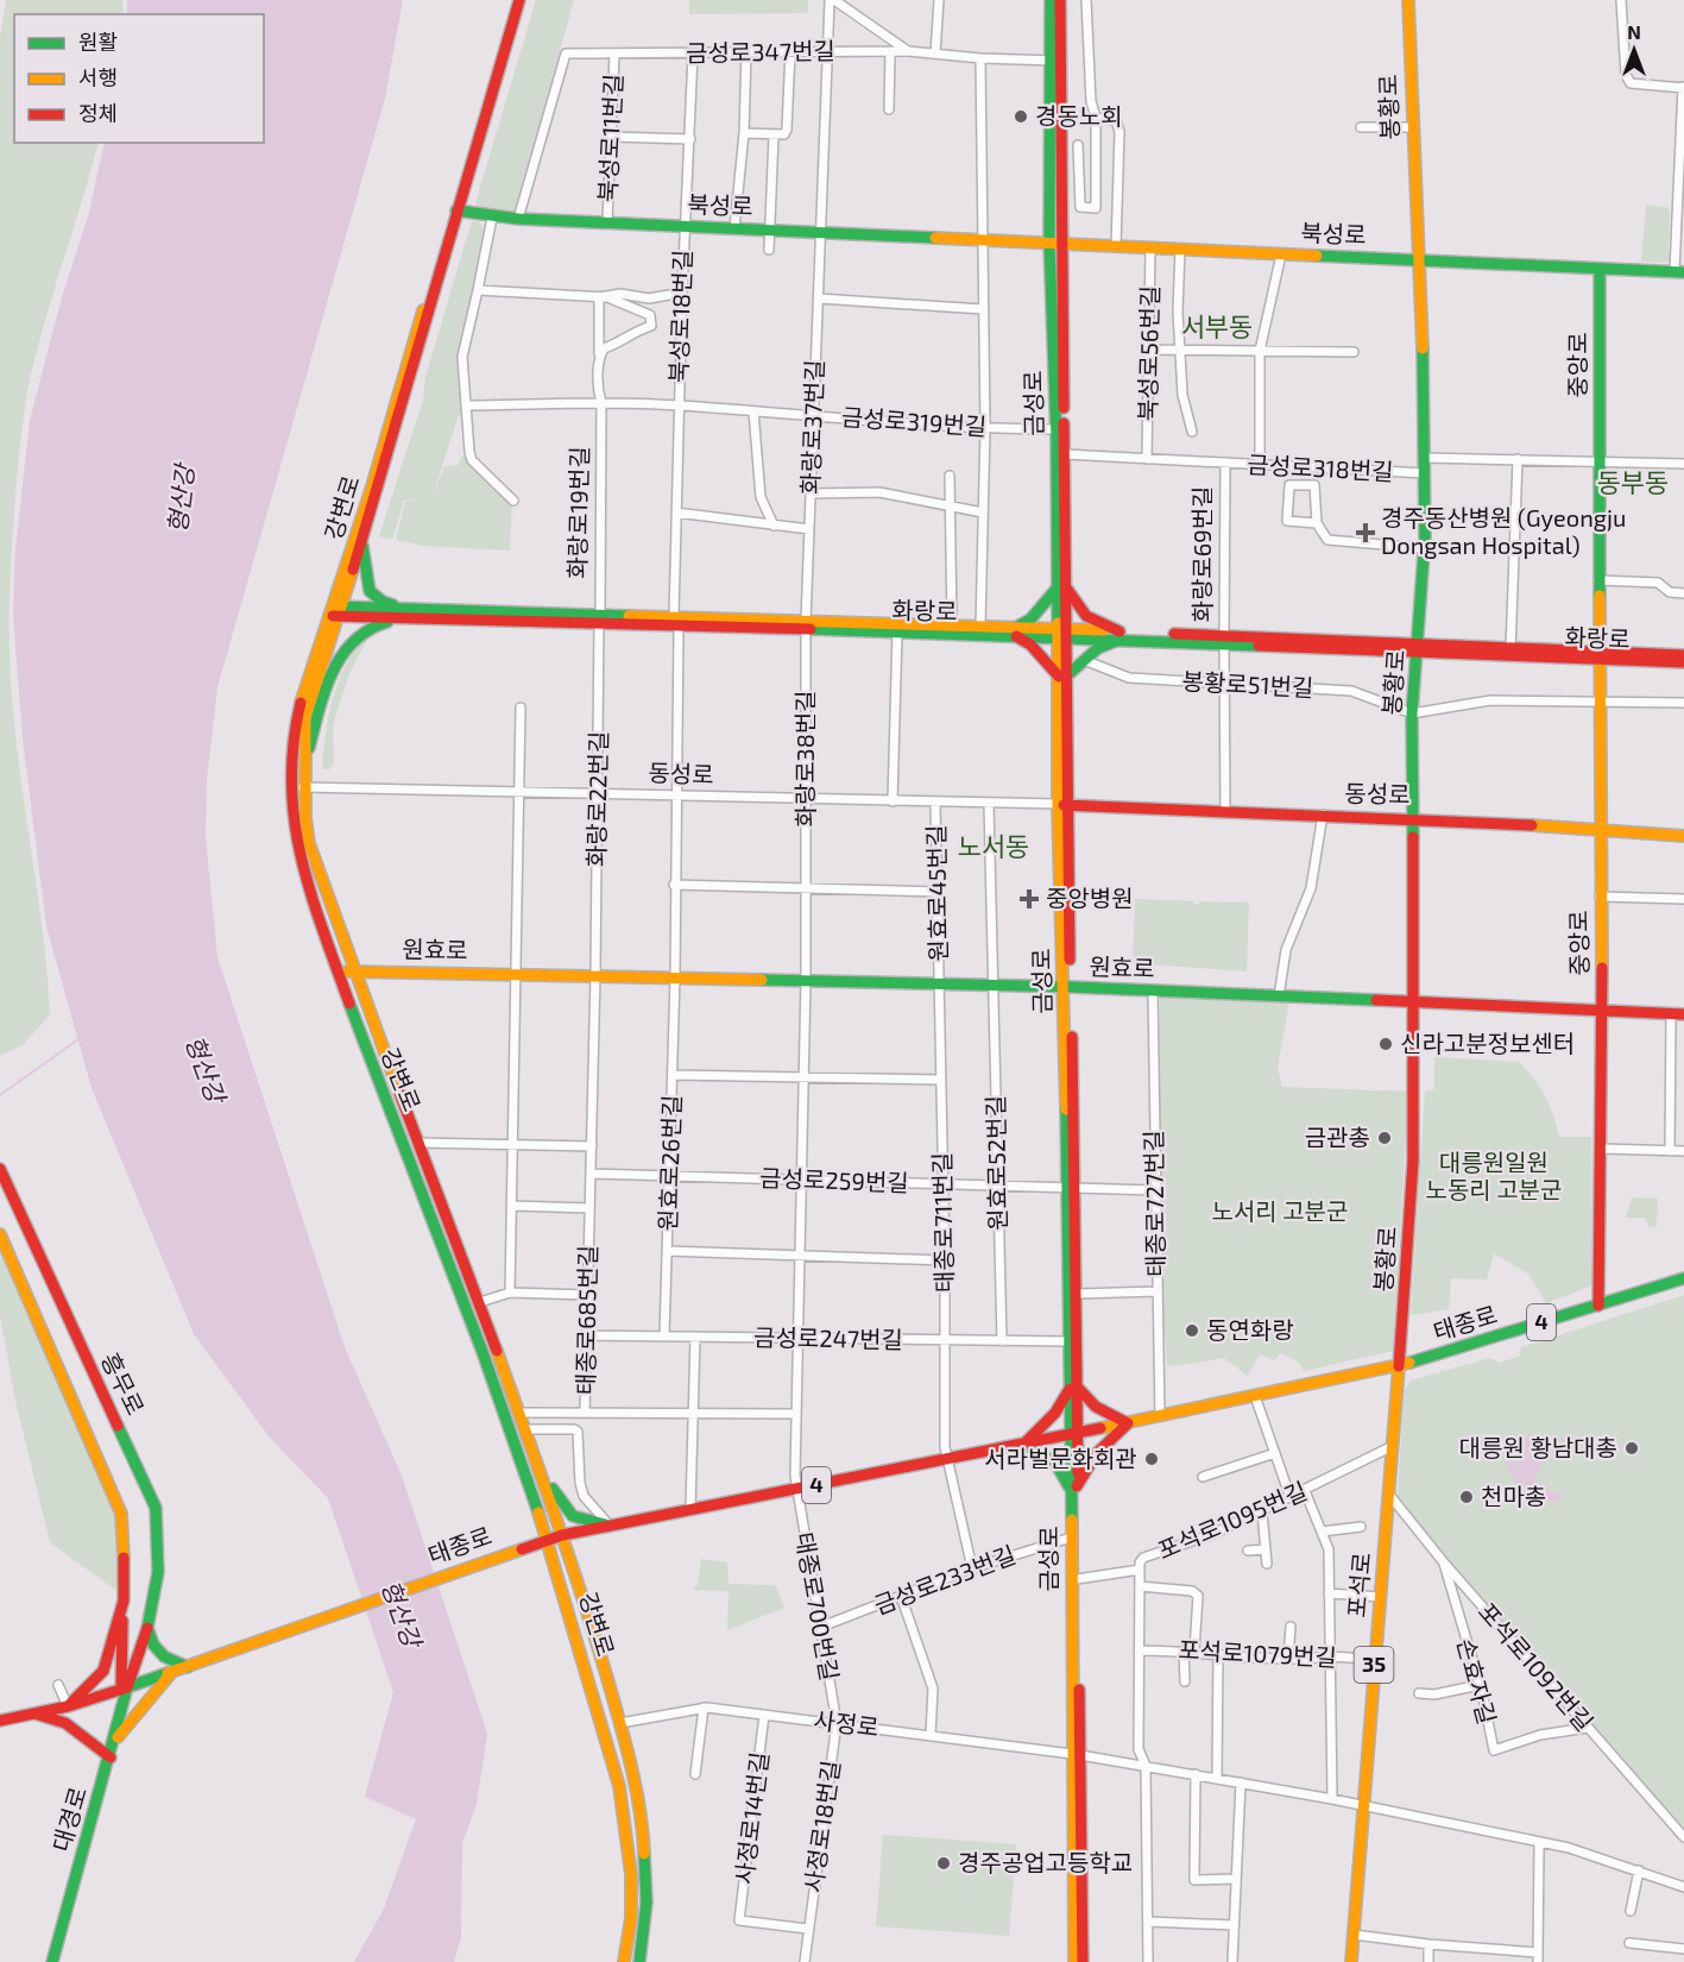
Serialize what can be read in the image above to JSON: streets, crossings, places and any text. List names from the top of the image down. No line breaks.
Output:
{"streets":{"street":["금성로347번길","봉황로","북성로11번길","북성로","북성로18번길","북성로56번길","중앙로","금성로","금성로319번길","화랑로37번길","금성로318번길","강변로","화랑로19번길","화랑로69번길","화랑로","봉황로51번길","화랑로38번길","동성로","화랑로22번길","원효로45번길","원효로","원효로26번길","원효로52번길","금성로259번길","태종로727번길","태종로711번길","태종로685번길","4","태종로","금성로247번길","흥무로","포석로1095번길","금성로233번길","포석로","태종로700번길","포석로1079번길","35","포석로1092번길","손효자길","사정로","사정로14번길","대경로","사정로18번길"]},"crossings":[["금성로347번길","북성로11번길"],["금성로347번길","북성로"],["금성로347번길","북성로18번길"],["금성로347번길","금성로"],["금성로347번길","화랑로37번길"],["봉황로","북성로"],["봉황로","금성로318번길"],["봉황로","화랑로"],["봉황로","봉황로51번길"],["봉황로","동성로"],["봉황로","원효로"],["봉황로","태종로"],["봉황로","포석로"],["북성로11번길","북성로"],["북성로","북성로18번길"],["북성로","북성로56번길"],["북성로","중앙로"],["북성로","금성로"],["북성로","화랑로37번길"],["북성로","강변로"],["북성로18번길","금성로319번길"],["북성로56번길","금성로318번길"],["중앙로","화랑로"],["중앙로","동성로"],["중앙로","원효로"],["중앙로","태종로"],["금성로","금성로319번길"],["금성로","금성로318번길"],["금성로","화랑로"],["금성로","동성로"],["금성로","원효로"],["금성로","금성로259번길"],["금성로","태종로"],["금성로","금성로247번길"],["금성로","금성로233번길"],["금성로","사정로"],["금성로319번길","화랑로37번길"],["금성로319번길","화랑로19번길"],["화랑로37번길","화랑로"],["화랑로37번길","화랑로38번길"],["금성로318번길","화랑로69번길"],["강변로","화랑로"],["강변로","동성로"],["강변로","원효로"],["강변로","태종로685번길"],["강변로","태종로"],["강변로","사정로"],["화랑로19번길","화랑로"],["화랑로19번길","화랑로22번길"],["화랑로69번길","화랑로"],["화랑로69번길","봉황로51번길"],["화랑로69번길","동성로"],["화랑로","화랑로38번길"],["화랑로","화랑로22번길"],["화랑로","원효로26번길"],["화랑로38번길","동성로"],["화랑로38번길","원효로"],["화랑로38번길","원효로26번길"],["화랑로38번길","금성로259번길"],["화랑로38번길","태종로700번길"],["동성로","화랑로22번길"],["동성로","원효로45번길"],["동성로","원효로26번길"],["동성로","원효로52번길"],["화랑로22번길","원효로"],["화랑로22번길","태종로685번길"],["원효로45번길","원효로"],["원효로45번길","태종로711번길"],["원효로","원효로26번길"],["원효로","원효로52번길"],["원효로","태종로727번길"],["원효로","태종로711번길"],["원효로","태종로685번길"],["원효로26번길","금성로259번길"],["원효로26번길","태종로711번길"],["원효로26번길","금성로247번길"],["원효로26번길","태종로700번길"],["원효로52번길","금성로259번길"],["원효로52번길","금성로247번길"],["금성로259번길","태종로711번길"],["금성로259번길","태종로685번길"],["태종로727번길","태종로"],["태종로711번길","태종로"],["태종로711번길","금성로247번길"],["태종로685번길","금성로247번길"],["태종로","흥무로"],["태종로","포석로"],["태종로","태종로700번길"],["태종로","대경로"],["금성로247번길","태종로700번길"],["흥무로","대경로"],["포석로1095번길","포석로"],["포석로1095번길","포석로1079번길"],["포석로1095번길","사정로"],["금성로233번길","태종로700번길"],["포석로","포석로1079번길"],["포석로","포석로1092번길"],["포석로","사정로"],["태종로700번길","사정로"],["태종로700번길","사정로18번길"],["포석로1092번길","손효자길"],["사정로","사정로14번길"],["사정로","사정로18번길"],["사정로14번길","사정로18번길"]],"districts":["서부동","동부동","노서동"],"water":["형산강"],"parks":["대릉원일원 노동리 고분군","노서리 고분군"],"places":{"other":["경동노회","신라고분정보센터","금관총","동연화랑","대릉원 황남대총","서라벌문화회관","천마총","경주공업고등학교"],"health":["경주동산병원 (Gyeongju Dongsan Hospital)","중앙병원"]},"legend":["원활","서행","정체"],"north":"top"}
